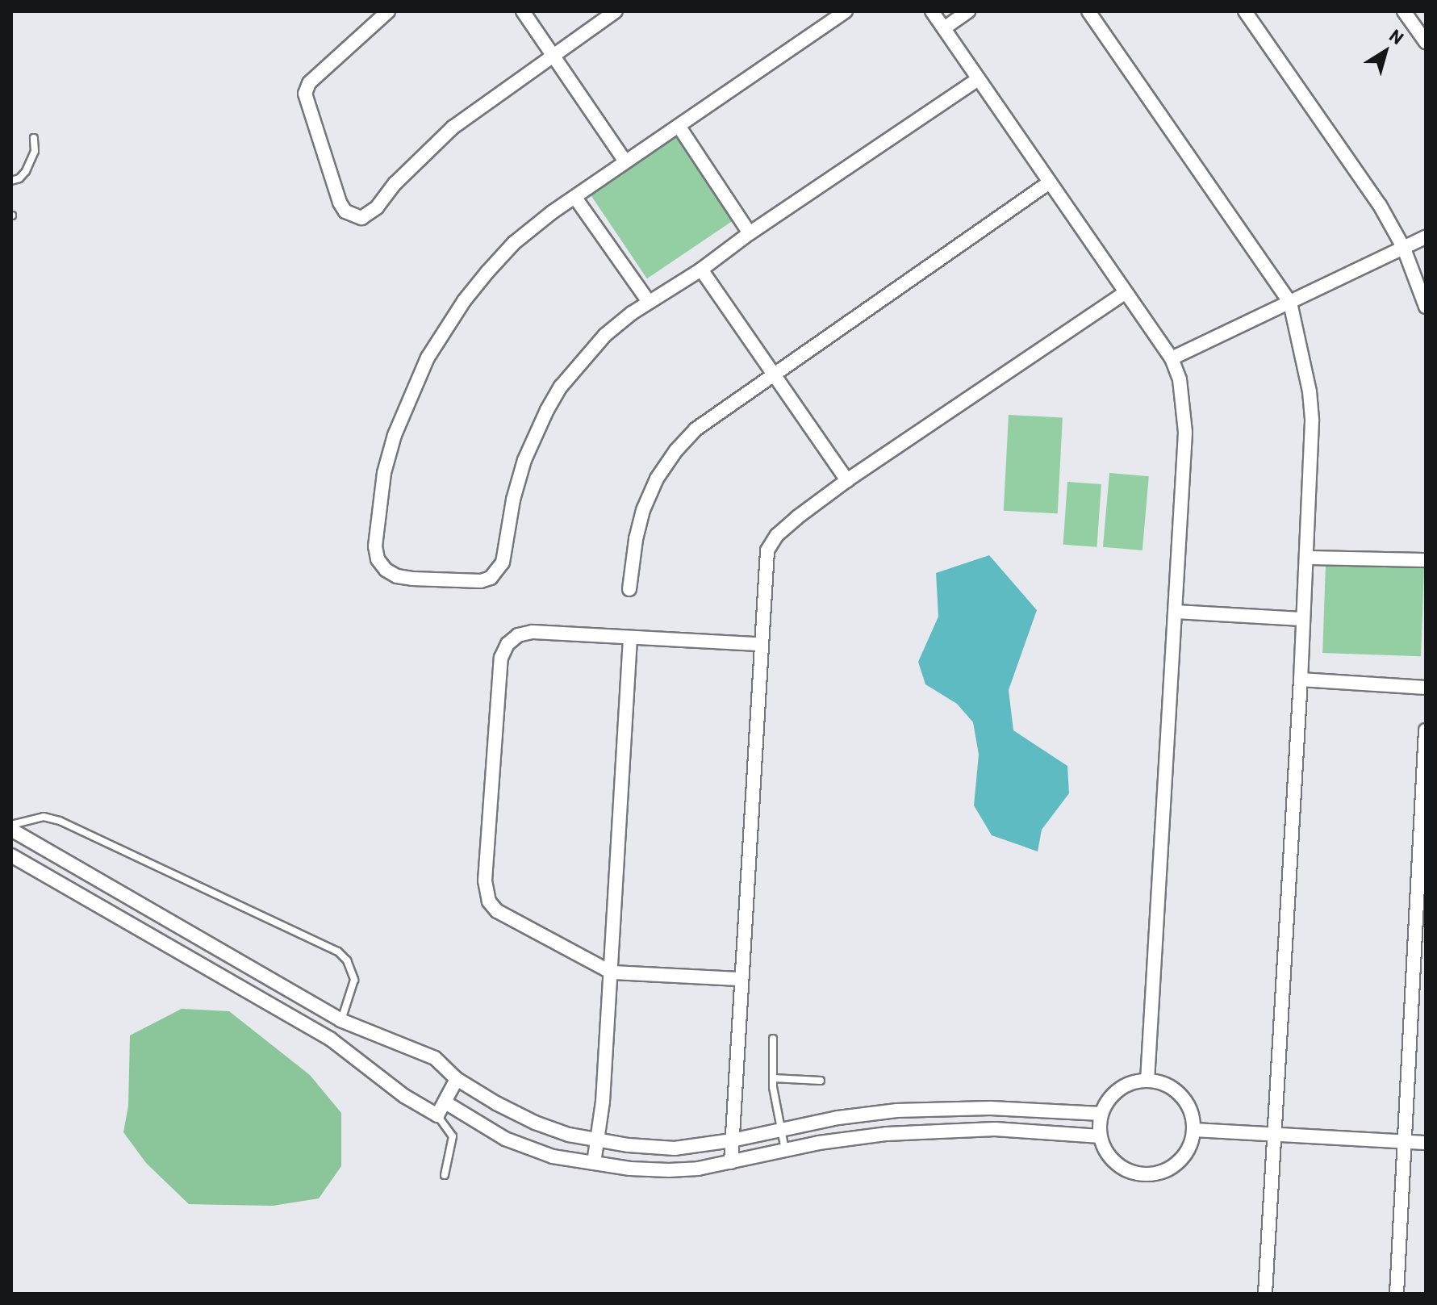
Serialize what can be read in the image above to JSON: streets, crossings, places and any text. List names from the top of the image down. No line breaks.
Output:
{"north":"top right"}
